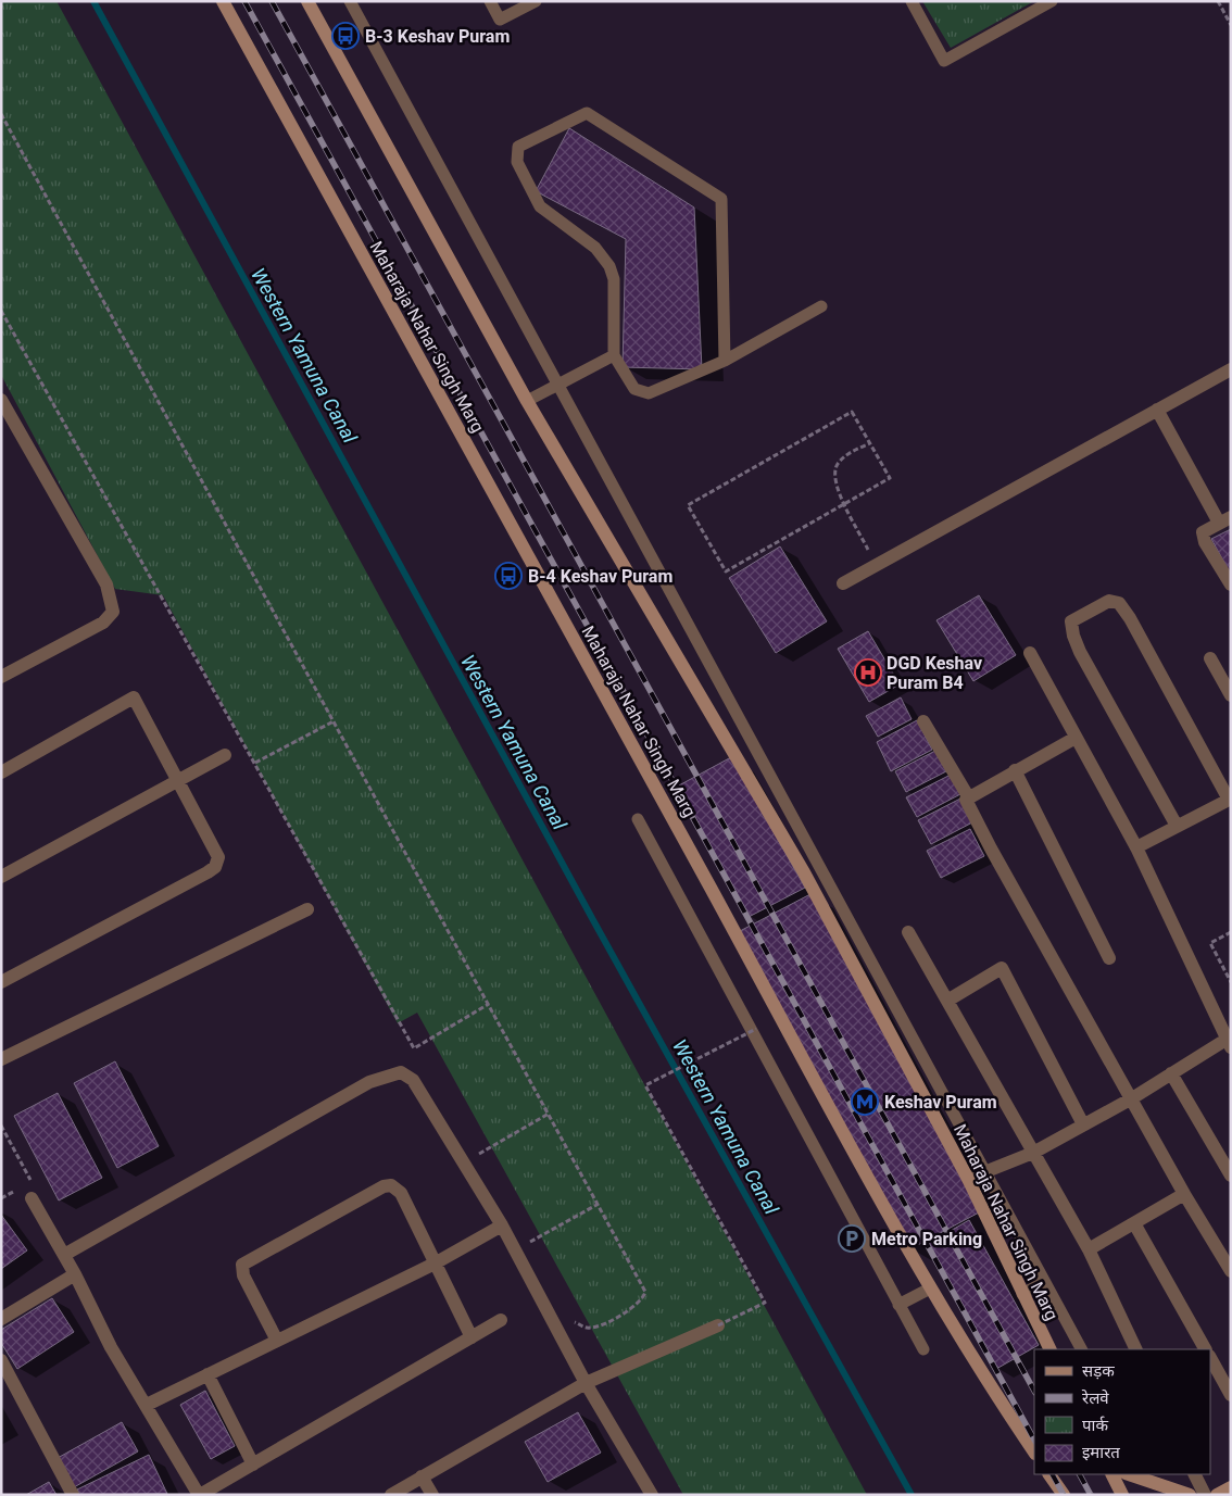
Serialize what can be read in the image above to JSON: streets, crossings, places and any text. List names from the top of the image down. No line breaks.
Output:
{"streets":{"main road":["Maharaja Nahar Singh Marg"]},"water":["Western Yamuna Canal"],"places":{"bus stop":["B-3 Keshav Puram","B-4 Keshav Puram"],"hospital":["DGD Keshav Puram B4"],"metro station":["Keshav Puram"],"parking":["Metro Parking"]},"legend":["सड़क","रेलवे","पार्क","इमारत"]}
